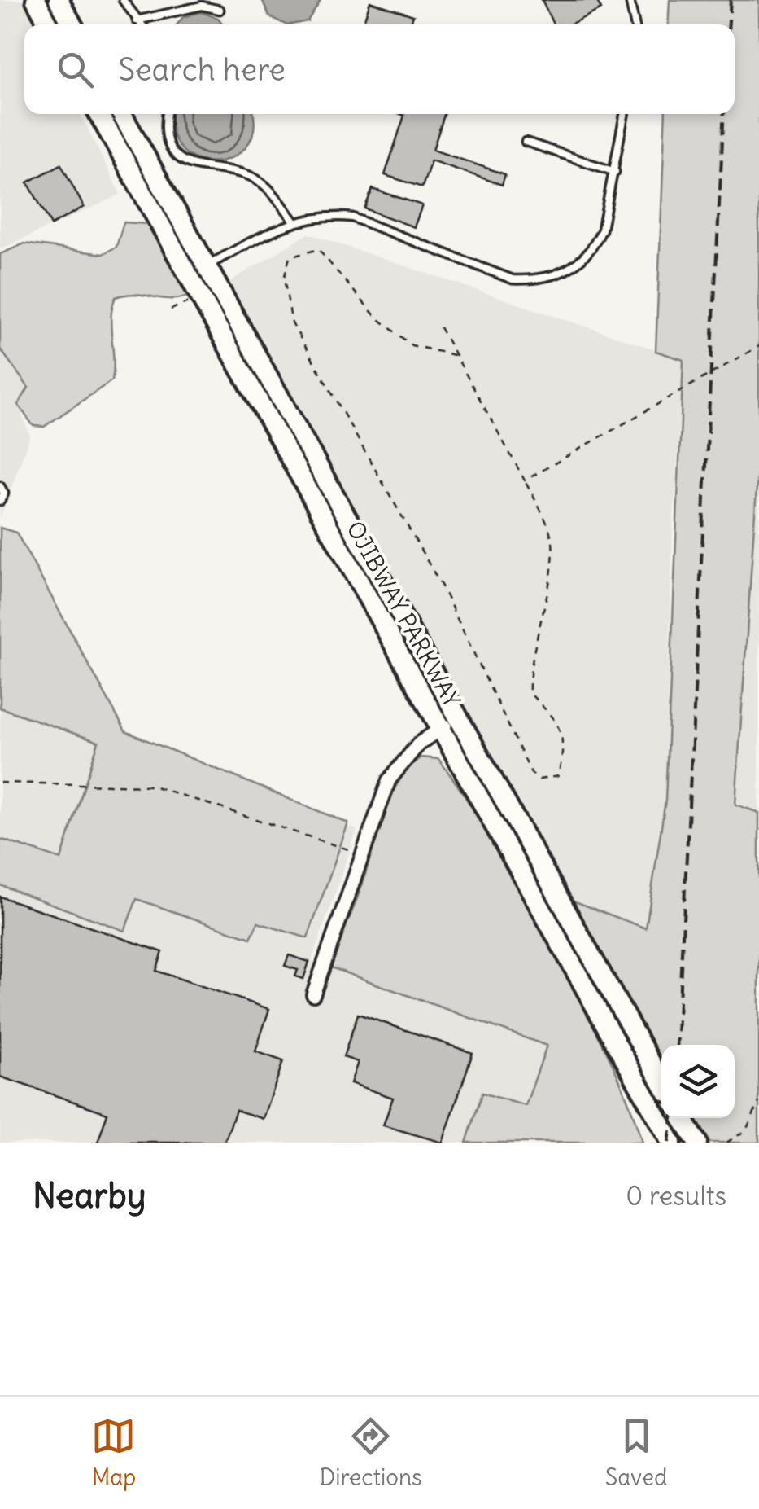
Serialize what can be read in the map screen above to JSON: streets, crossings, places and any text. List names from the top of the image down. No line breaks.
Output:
{"streets":{"main road":["OJIBWAY PARKWAY"]},"page":{"search":"Search here","heading":["Nearby","0 results"],"nav":["Map","Directions","Saved"]}}
